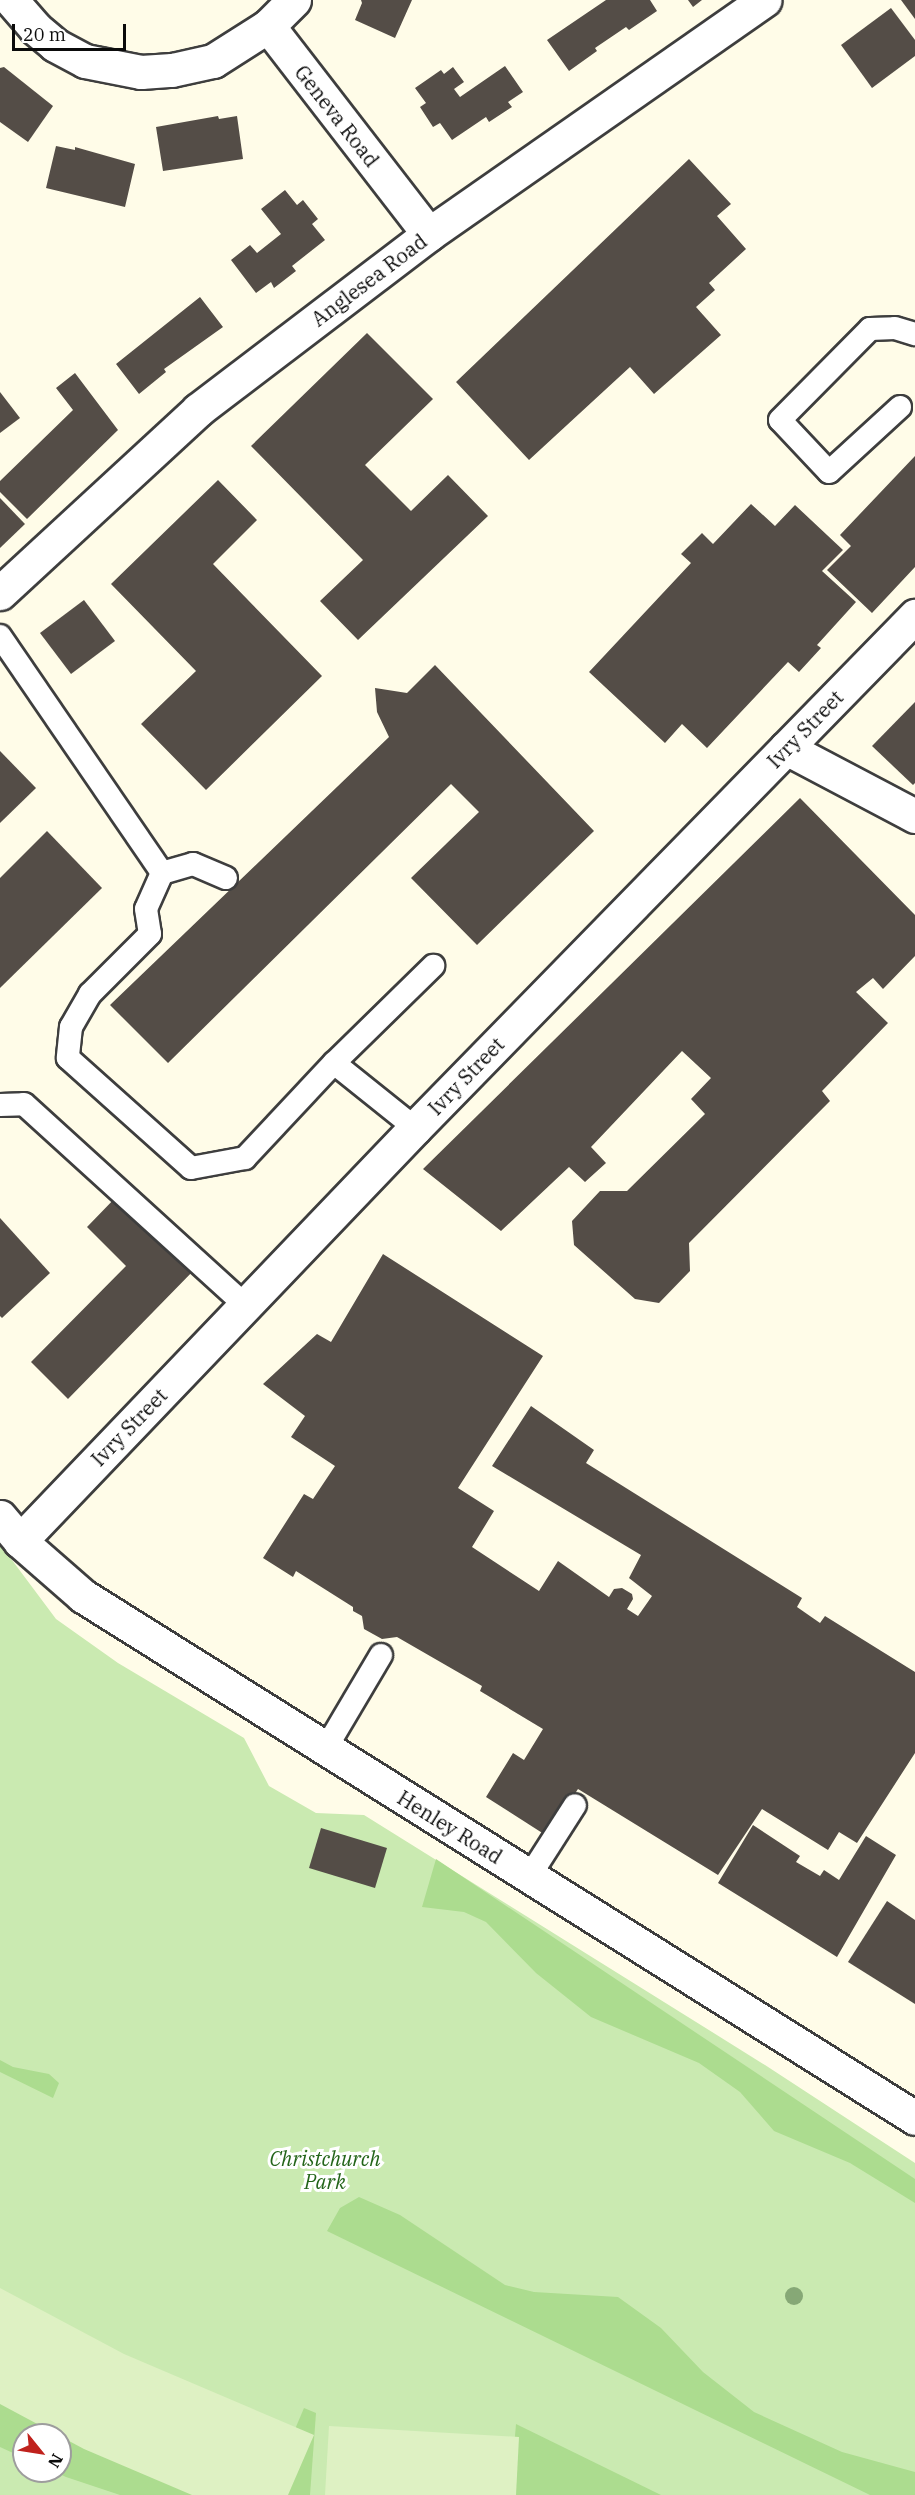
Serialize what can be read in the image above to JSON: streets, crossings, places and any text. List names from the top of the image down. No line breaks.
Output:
{"streets":{"street":["Geneva Road","Anglesea Road","Ivry Street","Henley Road"]},"crossings":[["Geneva Road","Anglesea Road"],["Ivry Street","Henley Road"]],"parks":["Christchurch Park"],"scale_bar":"20 m","north":"bottom right"}
